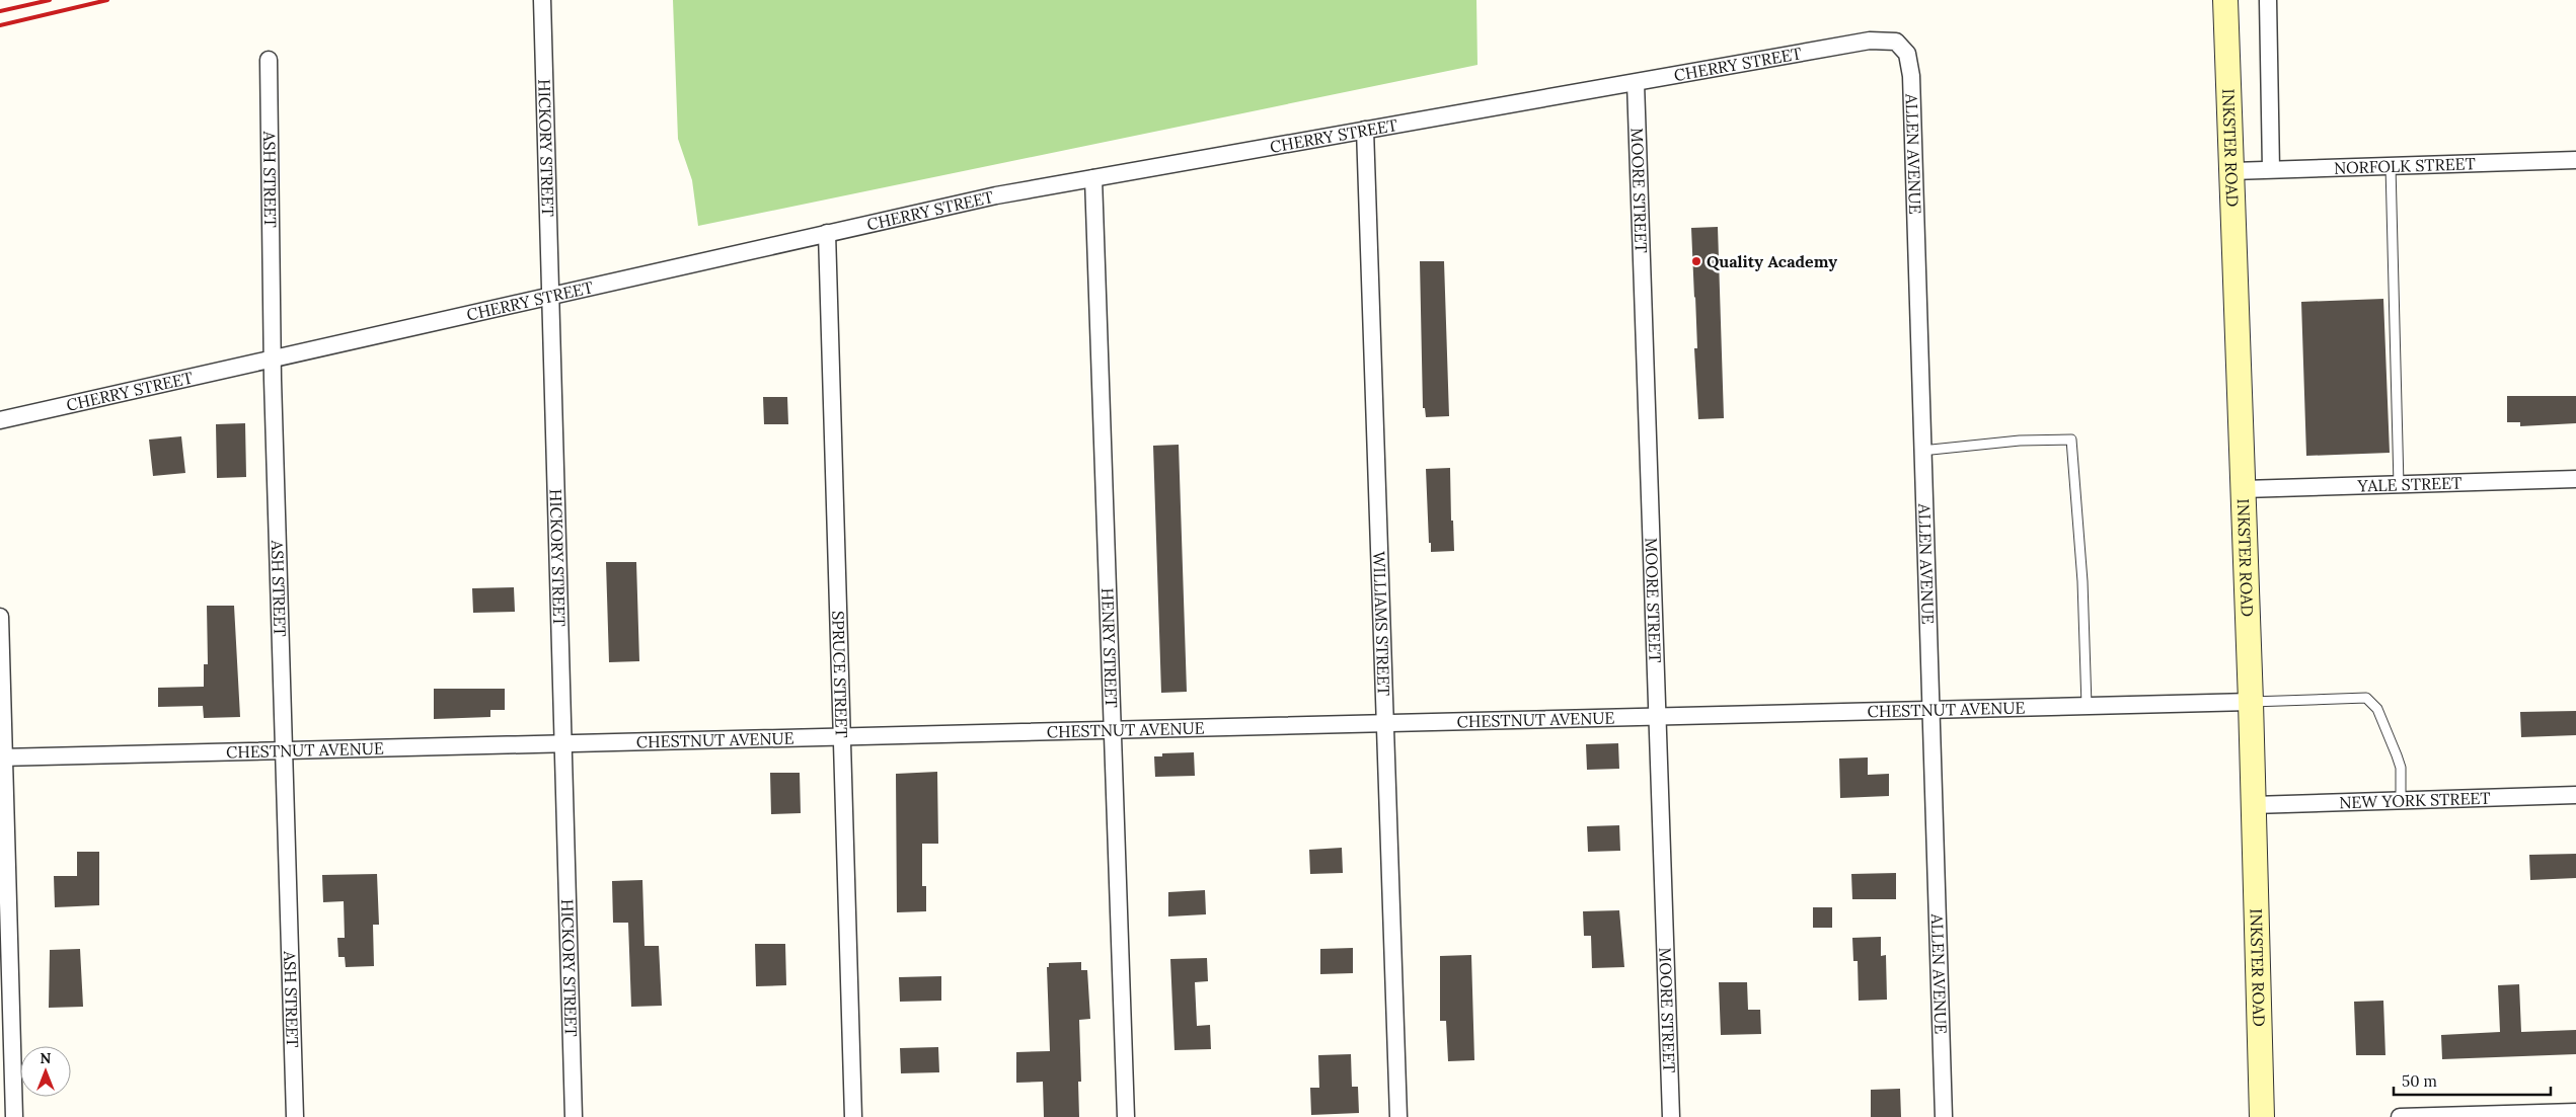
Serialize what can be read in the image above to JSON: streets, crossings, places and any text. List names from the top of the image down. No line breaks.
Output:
{"streets":{"main road":["INKSTER ROAD"],"street":["CHERRY STREET","HICKORY STREET","ALLEN AVENUE","NORFOLK STREET","ASH STREET","MOORE STREET","YALE STREET","WILLIAMS STREET","HENRY STREET","SPRUCE STREET","CHESTNUT AVENUE","NEW YORK STREET"]},"crossings":[["CHERRY STREET","HICKORY STREET"],["CHERRY STREET","ALLEN AVENUE"],["CHERRY STREET","ASH STREET"],["CHERRY STREET","MOORE STREET"],["CHERRY STREET","WILLIAMS STREET"],["CHERRY STREET","HENRY STREET"],["CHERRY STREET","SPRUCE STREET"],["HICKORY STREET","CHESTNUT AVENUE"],["INKSTER ROAD","NORFOLK STREET"],["INKSTER ROAD","YALE STREET"],["INKSTER ROAD","CHESTNUT AVENUE"],["INKSTER ROAD","NEW YORK STREET"],["ALLEN AVENUE","CHESTNUT AVENUE"],["ASH STREET","CHESTNUT AVENUE"],["MOORE STREET","CHESTNUT AVENUE"],["WILLIAMS STREET","CHESTNUT AVENUE"],["HENRY STREET","CHESTNUT AVENUE"],["SPRUCE STREET","CHESTNUT AVENUE"]],"places":["Quality Academy"],"scale_bar":"50 m","north":"top"}
